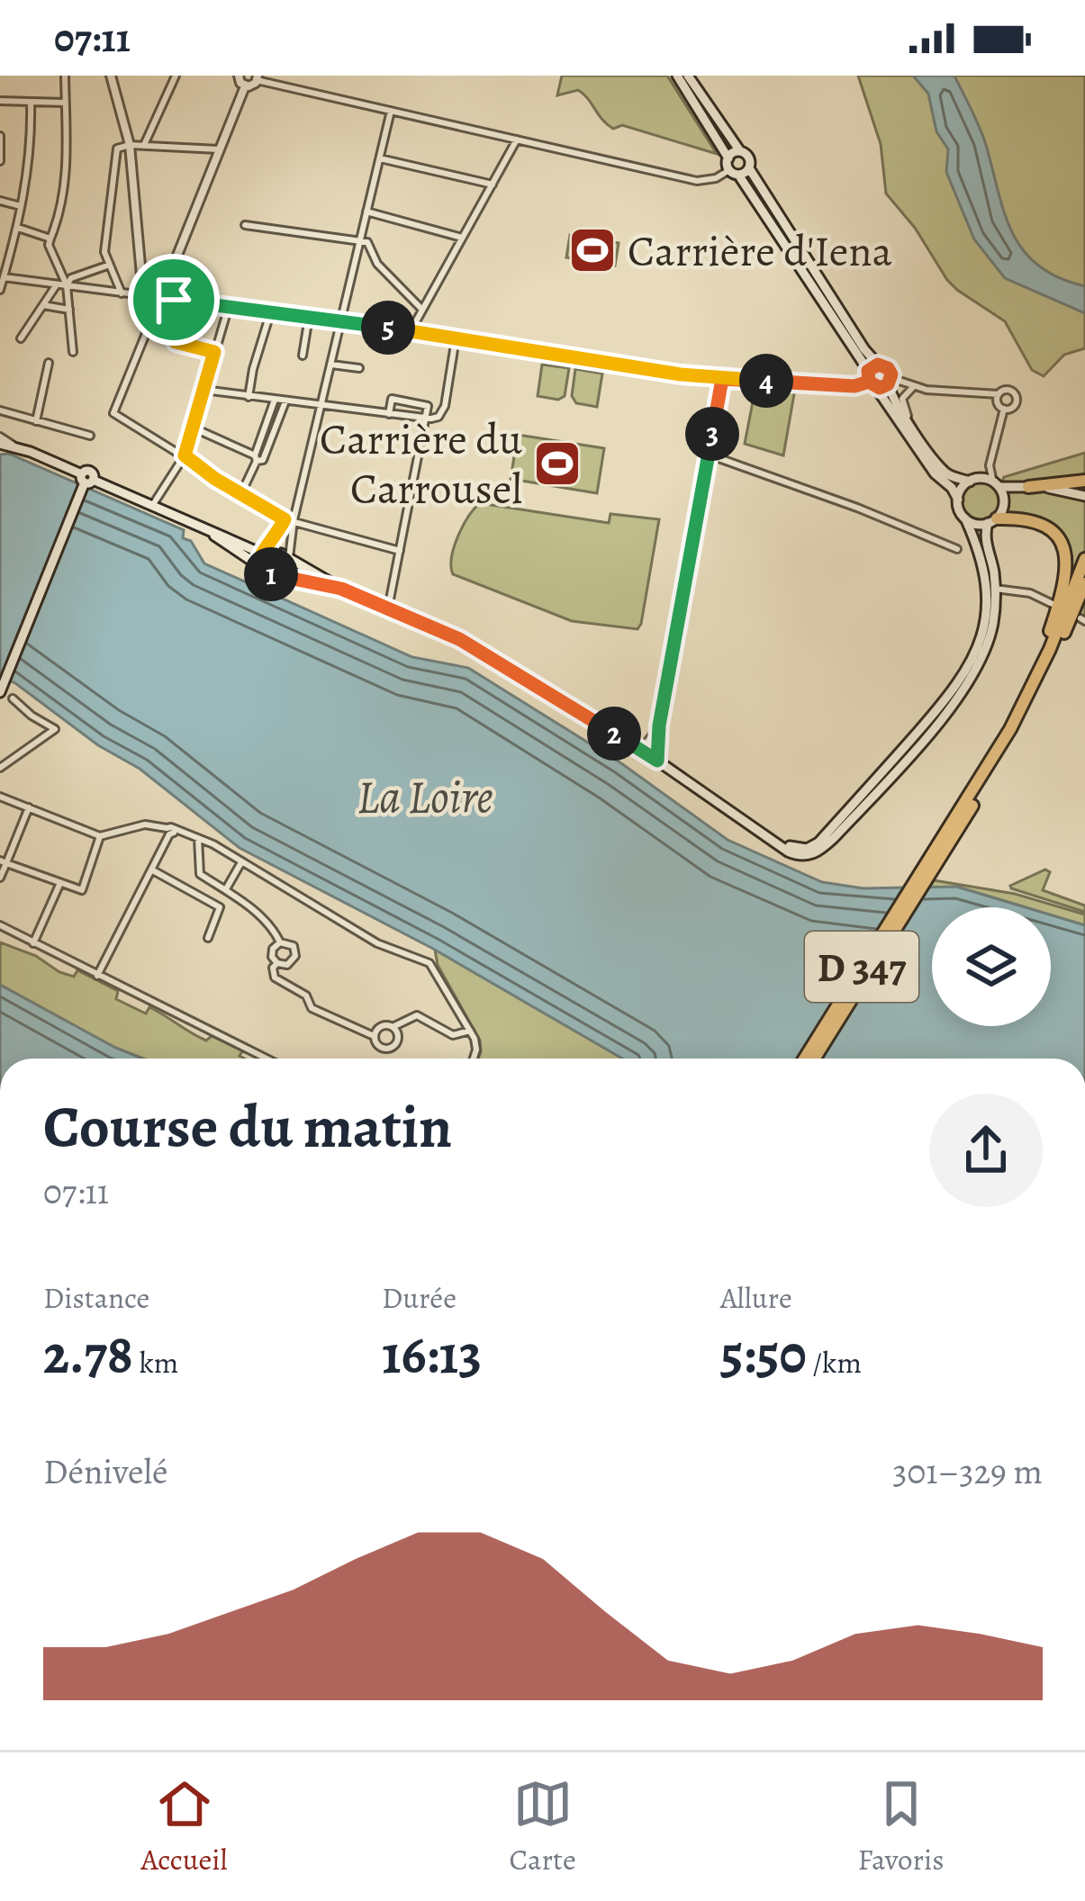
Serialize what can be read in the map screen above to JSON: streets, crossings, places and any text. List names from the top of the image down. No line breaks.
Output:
{"streets":{"highway":["D 347"]},"water":["La Loire"],"places":{"sports":["Carrière d'Iena","Carrière du Carrousel"]},"page":{"status":"07:11","pins":["5","4","3","1","2"],"heading":["Course du matin","07:11"],"stats":[["Distance","2.78 km"],["Durée","16:13"],["Allure","5:50 /km"]],"chart":["Dénivelé","301–329 m"],"tabs":["Accueil","Carte","Favoris"]}}
